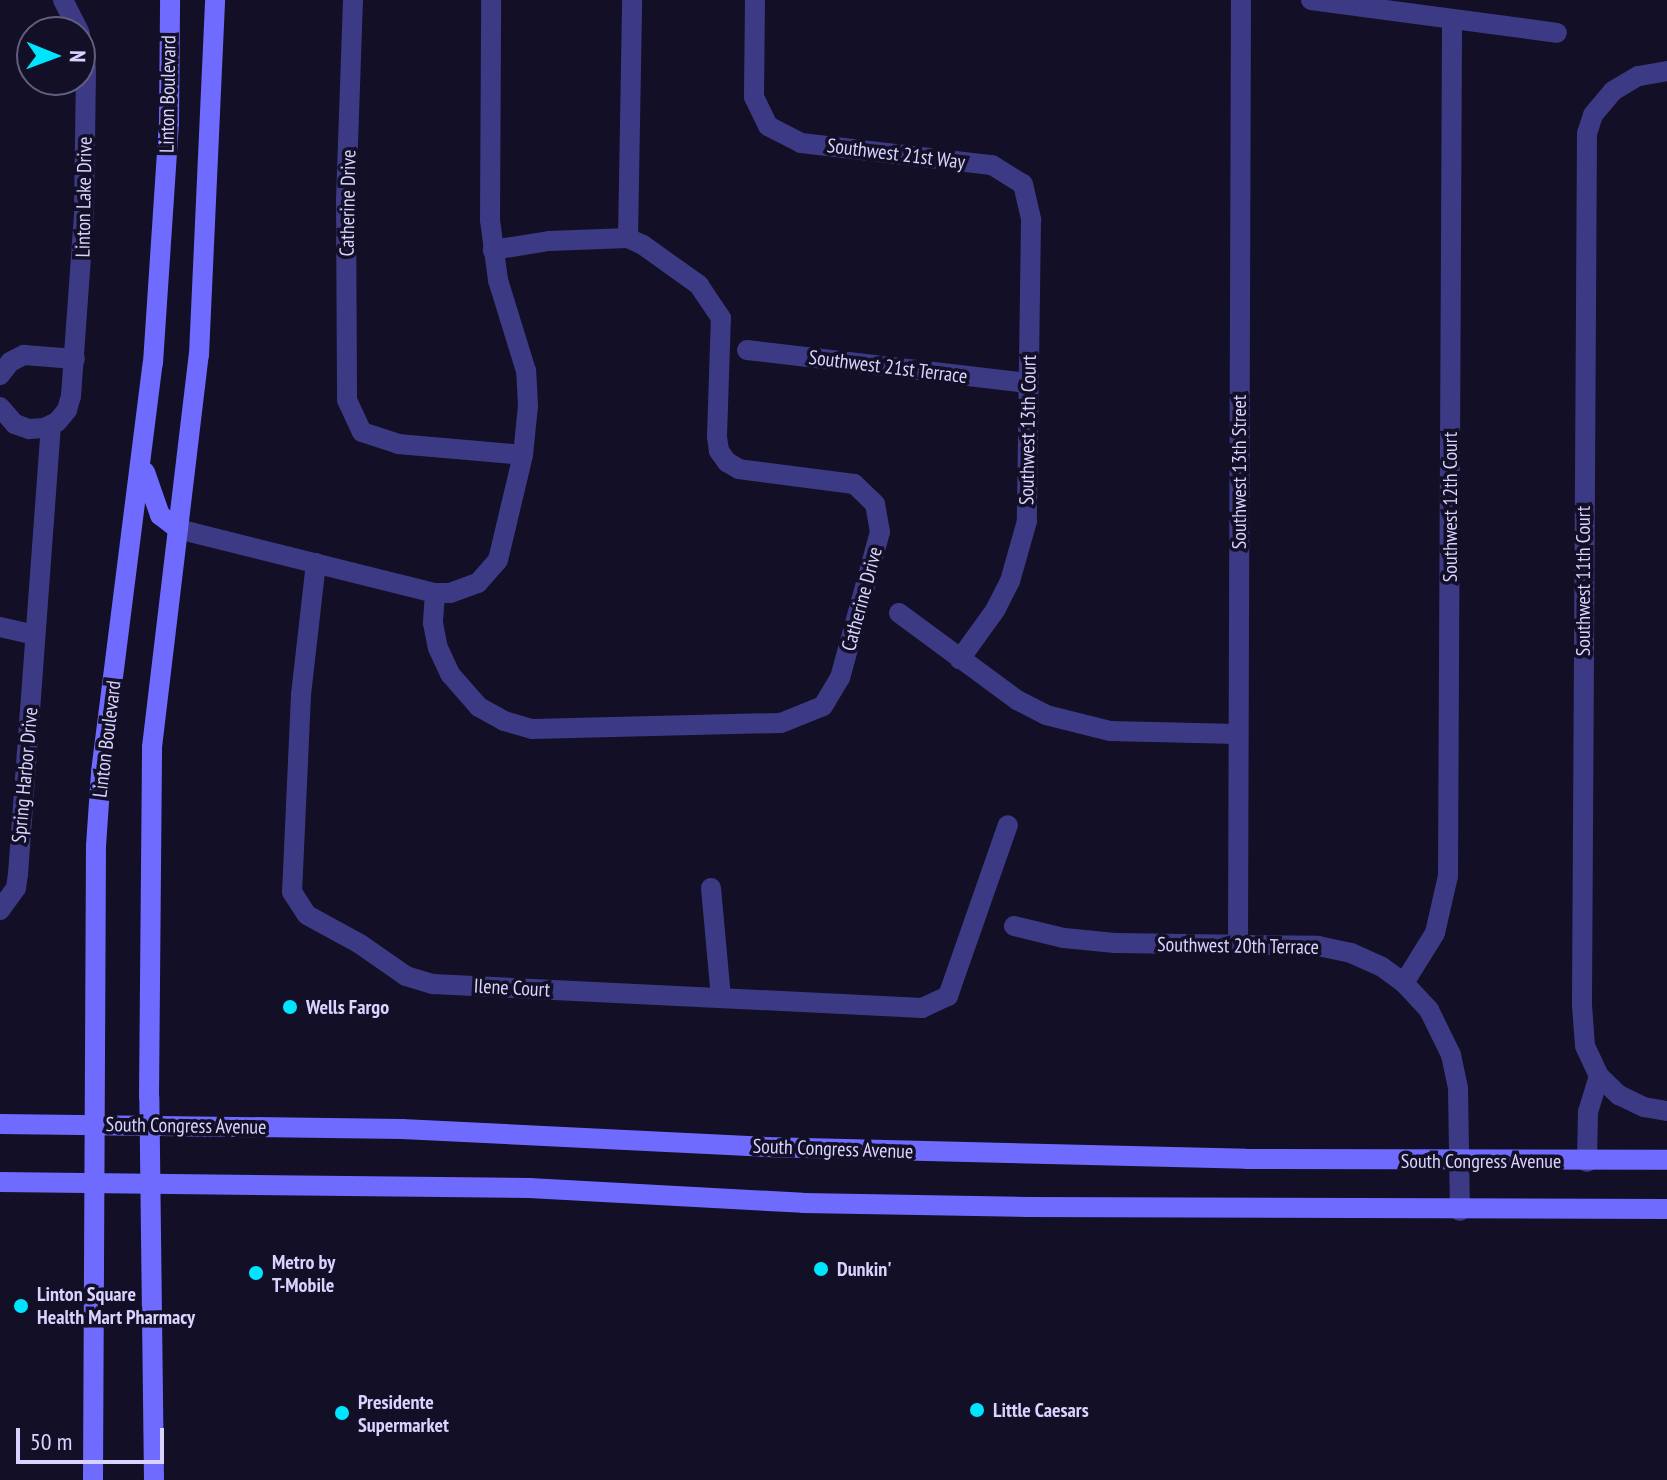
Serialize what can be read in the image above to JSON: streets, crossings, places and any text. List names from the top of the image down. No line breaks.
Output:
{"streets":{"main road":["Linton Boulevard","South Congress Avenue"],"street":["Southwest 21st Way","Linton Lake Drive","Catherine Drive","Southwest 21st Terrace","Southwest 13th Court","Southwest 13th Street","Southwest 12th Court","Southwest 11th Court","Spring Harbor Drive","Southwest 20th Terrace","Ilene Court"]},"crossings":[["Linton Boulevard","South Congress Avenue"],["Southwest 21st Way","Southwest 13th Court"],["Linton Lake Drive","Spring Harbor Drive"],["Southwest 21st Terrace","Southwest 13th Court"],["Southwest 13th Street","Southwest 20th Terrace"],["Southwest 12th Court","Southwest 20th Terrace"],["Southwest 20th Terrace","South Congress Avenue"]],"places":["Wells Fargo","Dunkin'","Metro by T-Mobile","Linton Square Health Mart Pharmacy","Little Caesars","Presidente Supermarket"],"scale_bar":"50 m","north":"right"}
